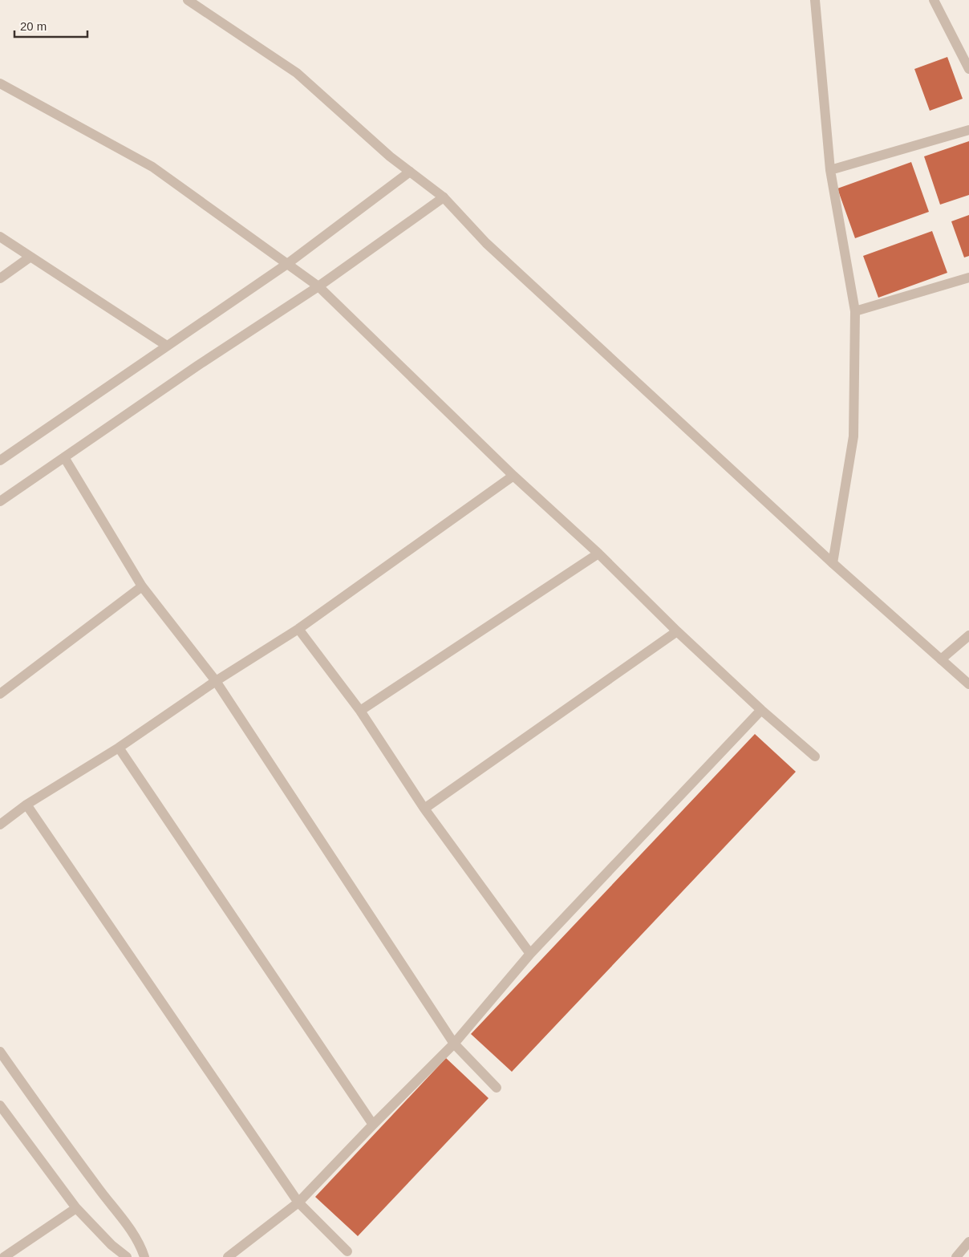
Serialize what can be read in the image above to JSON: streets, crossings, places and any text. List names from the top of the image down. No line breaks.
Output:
{"scale_bar":"20 m"}
